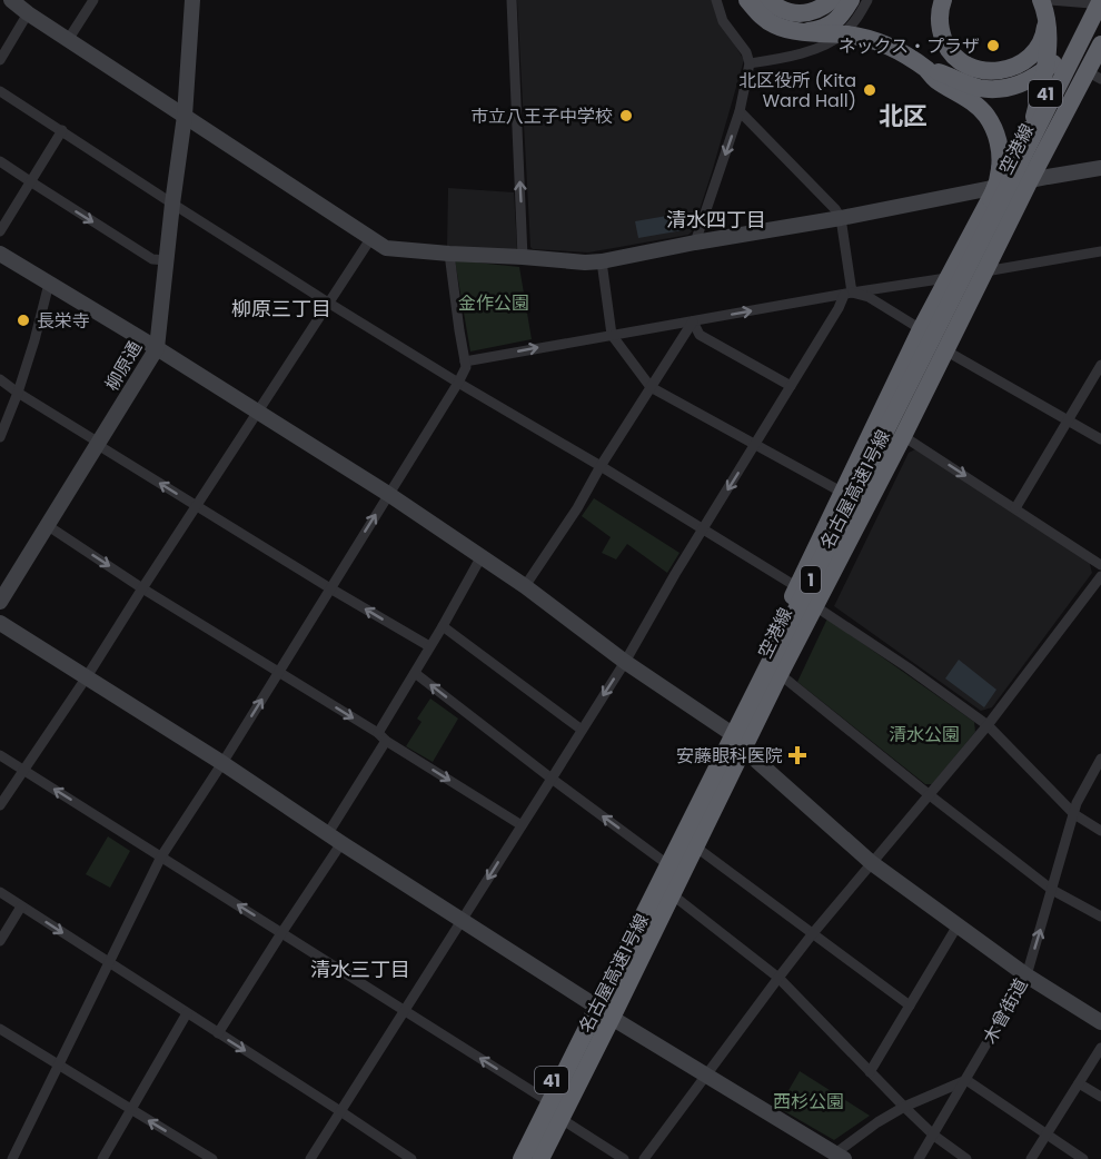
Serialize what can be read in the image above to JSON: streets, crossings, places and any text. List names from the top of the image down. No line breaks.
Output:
{"streets":{"highway":["41","空港線","名古屋高速1号線","1"],"street":["柳原通","木曾街道"]},"crossings":[["空港線","名古屋高速1号線"]],"districts":["北区","清水四丁目","柳原三丁目","清水三丁目"],"parks":["金作公園","清水公園","西杉公園"],"places":{"other":["ネックス・プラザ","北区役所 (Kita Ward Hall)","市立八王子中学校","長栄寺"],"health":["安藤眼科医院"]}}
